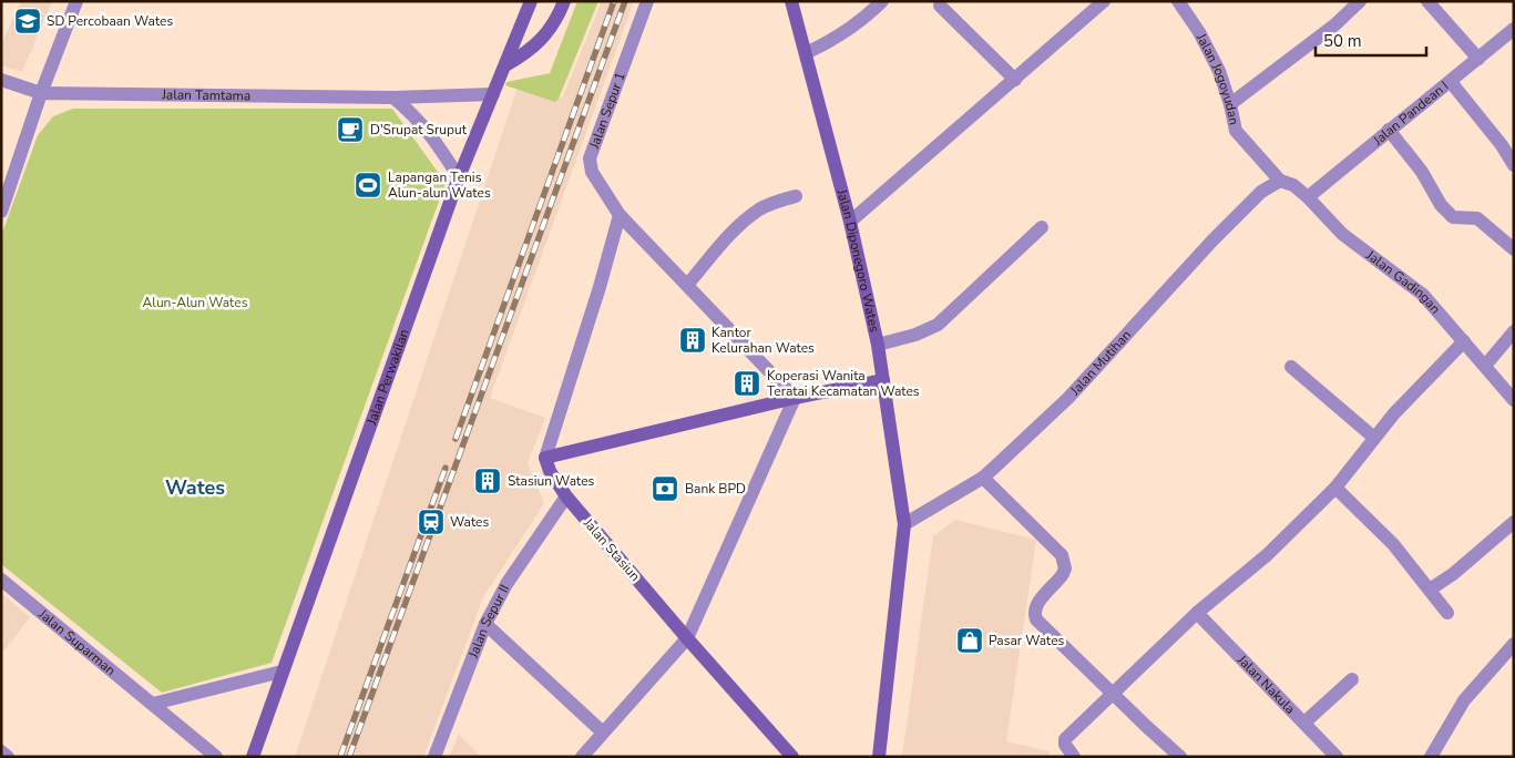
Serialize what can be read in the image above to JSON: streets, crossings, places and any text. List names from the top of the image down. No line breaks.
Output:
{"streets":{"main road":["Jalan Diponegoro Wates","Jalan Perwakilan","Jalan Stasiun"],"street":["Jalan Jogoyudan","Jalan Tamtama","Jalan Sepur 1","Jalan Pandean I","Jalan Gadingan","Jalan Mutihan","Jalan Sepur II","Jalan Suparman","Jalan Nakula"]},"crossings":[["Jalan Jogoyudan","Jalan Gadingan"],["Jalan Jogoyudan","Jalan Mutihan"],["Jalan Tamtama","Jalan Perwakilan"],["Jalan Pandean I","Jalan Gadingan"],["Jalan Diponegoro Wates","Jalan Mutihan"],["Jalan Gadingan","Jalan Mutihan"],["Jalan Stasiun","Jalan Sepur II"]],"districts":["Wates"],"parks":["Alun-Alun Wates"],"places":{"school or university":["SD Percobaan Wates"],"cafe":["D'Srupat Sruput"],"sports":["Lapangan Tenis Alun-alun Wates"],"building":["Kantor Kelurahan Wates","Koperasi Wanita Teratai Kecamatan Wates","Stasiun Wates"],"bank":["Bank BPD"],"station":["Wates"],"shop":["Pasar Wates"]},"scale_bar":"50 m"}
